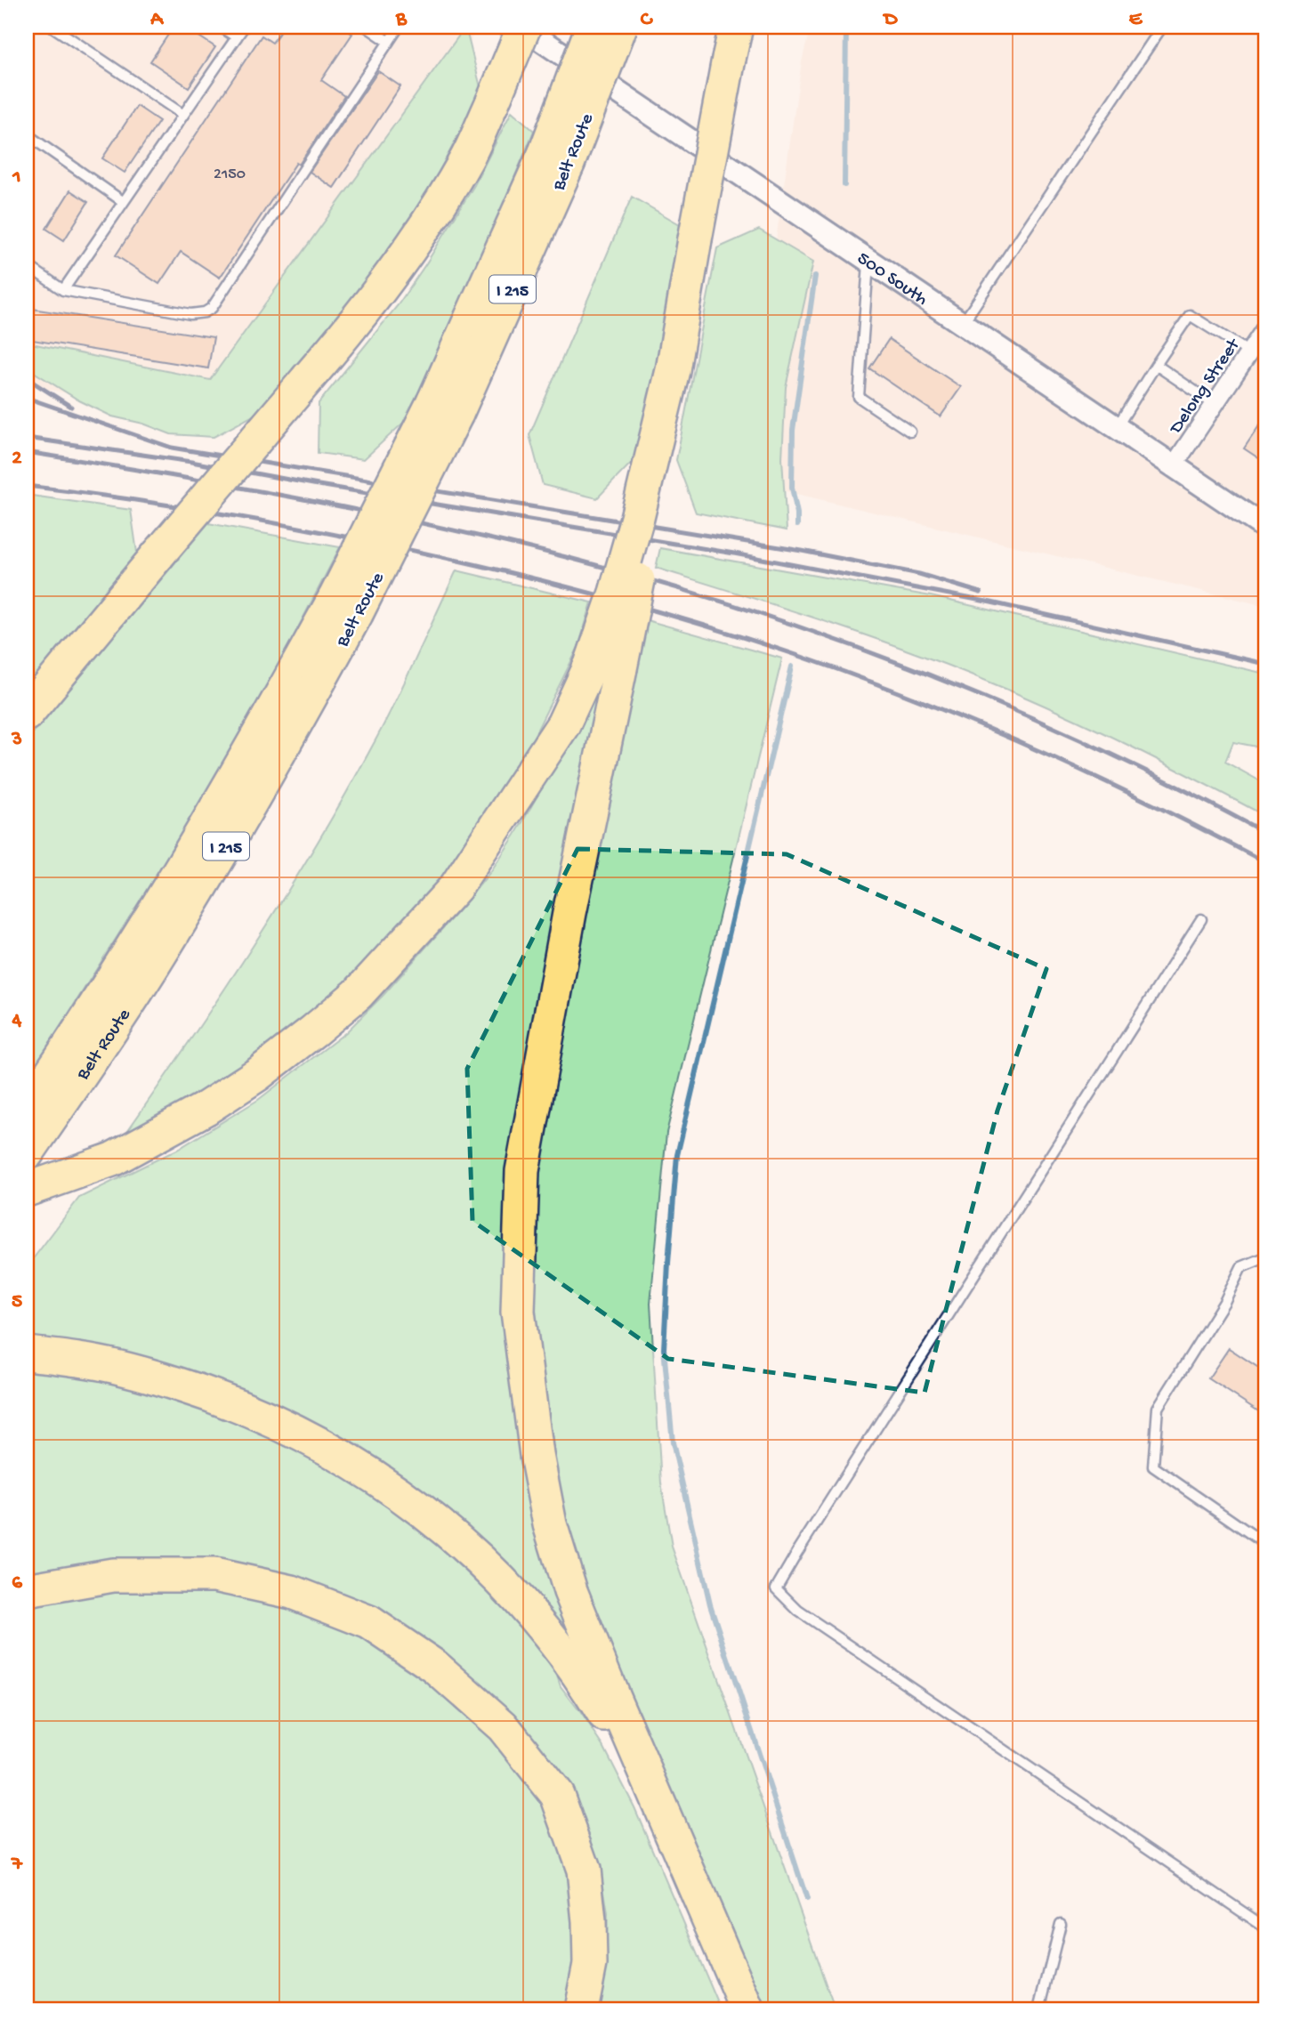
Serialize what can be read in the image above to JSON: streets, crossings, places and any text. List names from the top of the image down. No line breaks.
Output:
{"streets":{"highway":["Belt Route","I 215"],"street":["500 South","Delong Street"]},"crossings":[["500 South","Delong Street"]],"house_numbers":["2150"],"grid":{"columns":["A","B","C","D","E"],"rows":["1","2","3","4","5","6","7"]}}
